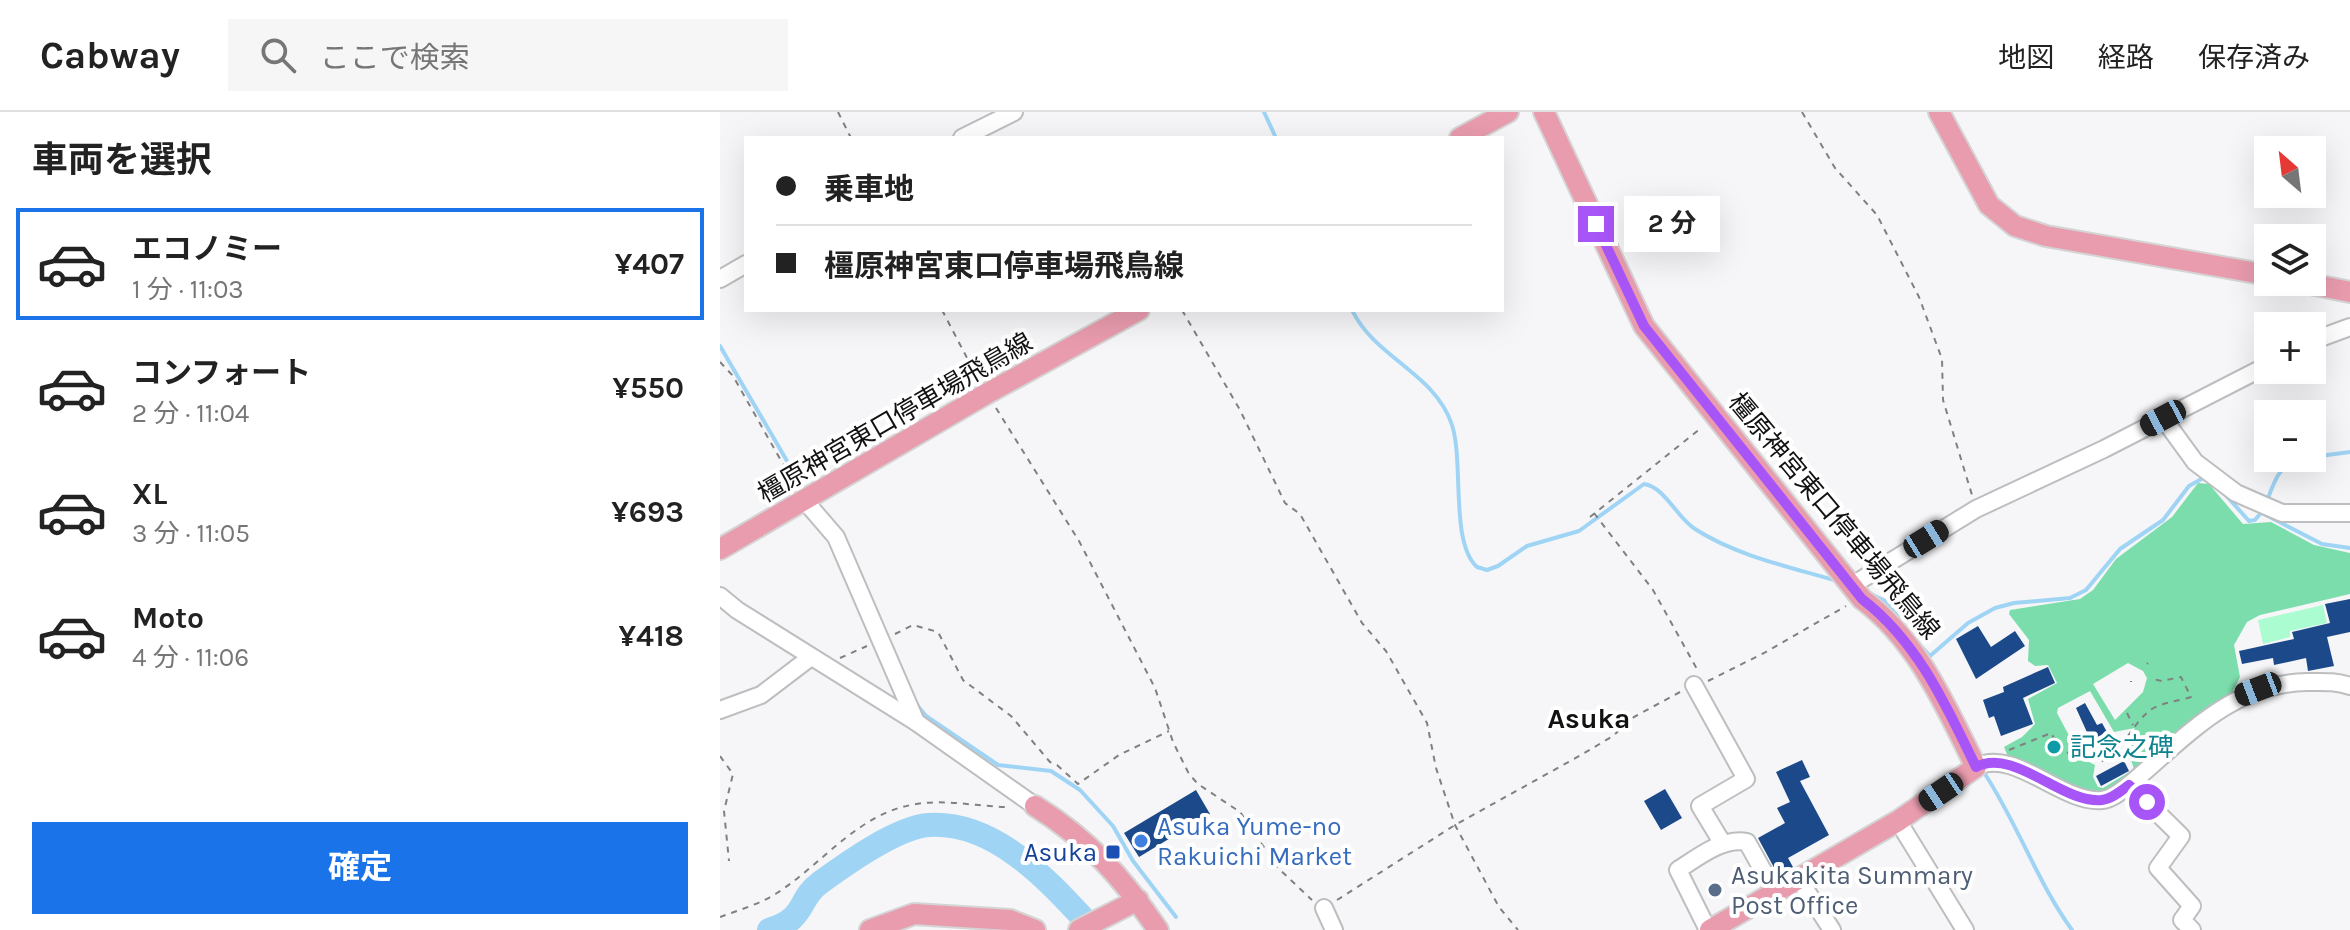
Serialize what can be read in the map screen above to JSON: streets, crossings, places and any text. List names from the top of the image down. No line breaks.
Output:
{"streets":{"main road":["橿原神宮東口停車場飛鳥線"]},"districts":["Asuka"],"places":{"other":["記念之碑","Asuka Yume-no Rakuichi Market","Asukakita Summary Post Office"],"transit":["Asuka"]},"north":"top left","page":{"header":"Cabway","search":"ここで検索","nav":["地図","経路","保存済み"],"heading":"車両を選択","map_buttons":["+","−"],"banner":["乗車地","橿原神宮東口停車場飛鳥線"],"bubble":"2 分","list":[{"name":"エコノミー","note":"1 分 · 11:03","value":"¥407"},{"name":"コンフォート","note":"2 分 · 11:04","value":"¥550"},{"name":"XL","note":"3 分 · 11:05","value":"¥693"},{"name":"Moto","note":"4 分 · 11:06","value":"¥418"}],"buttons":"確定"}}
